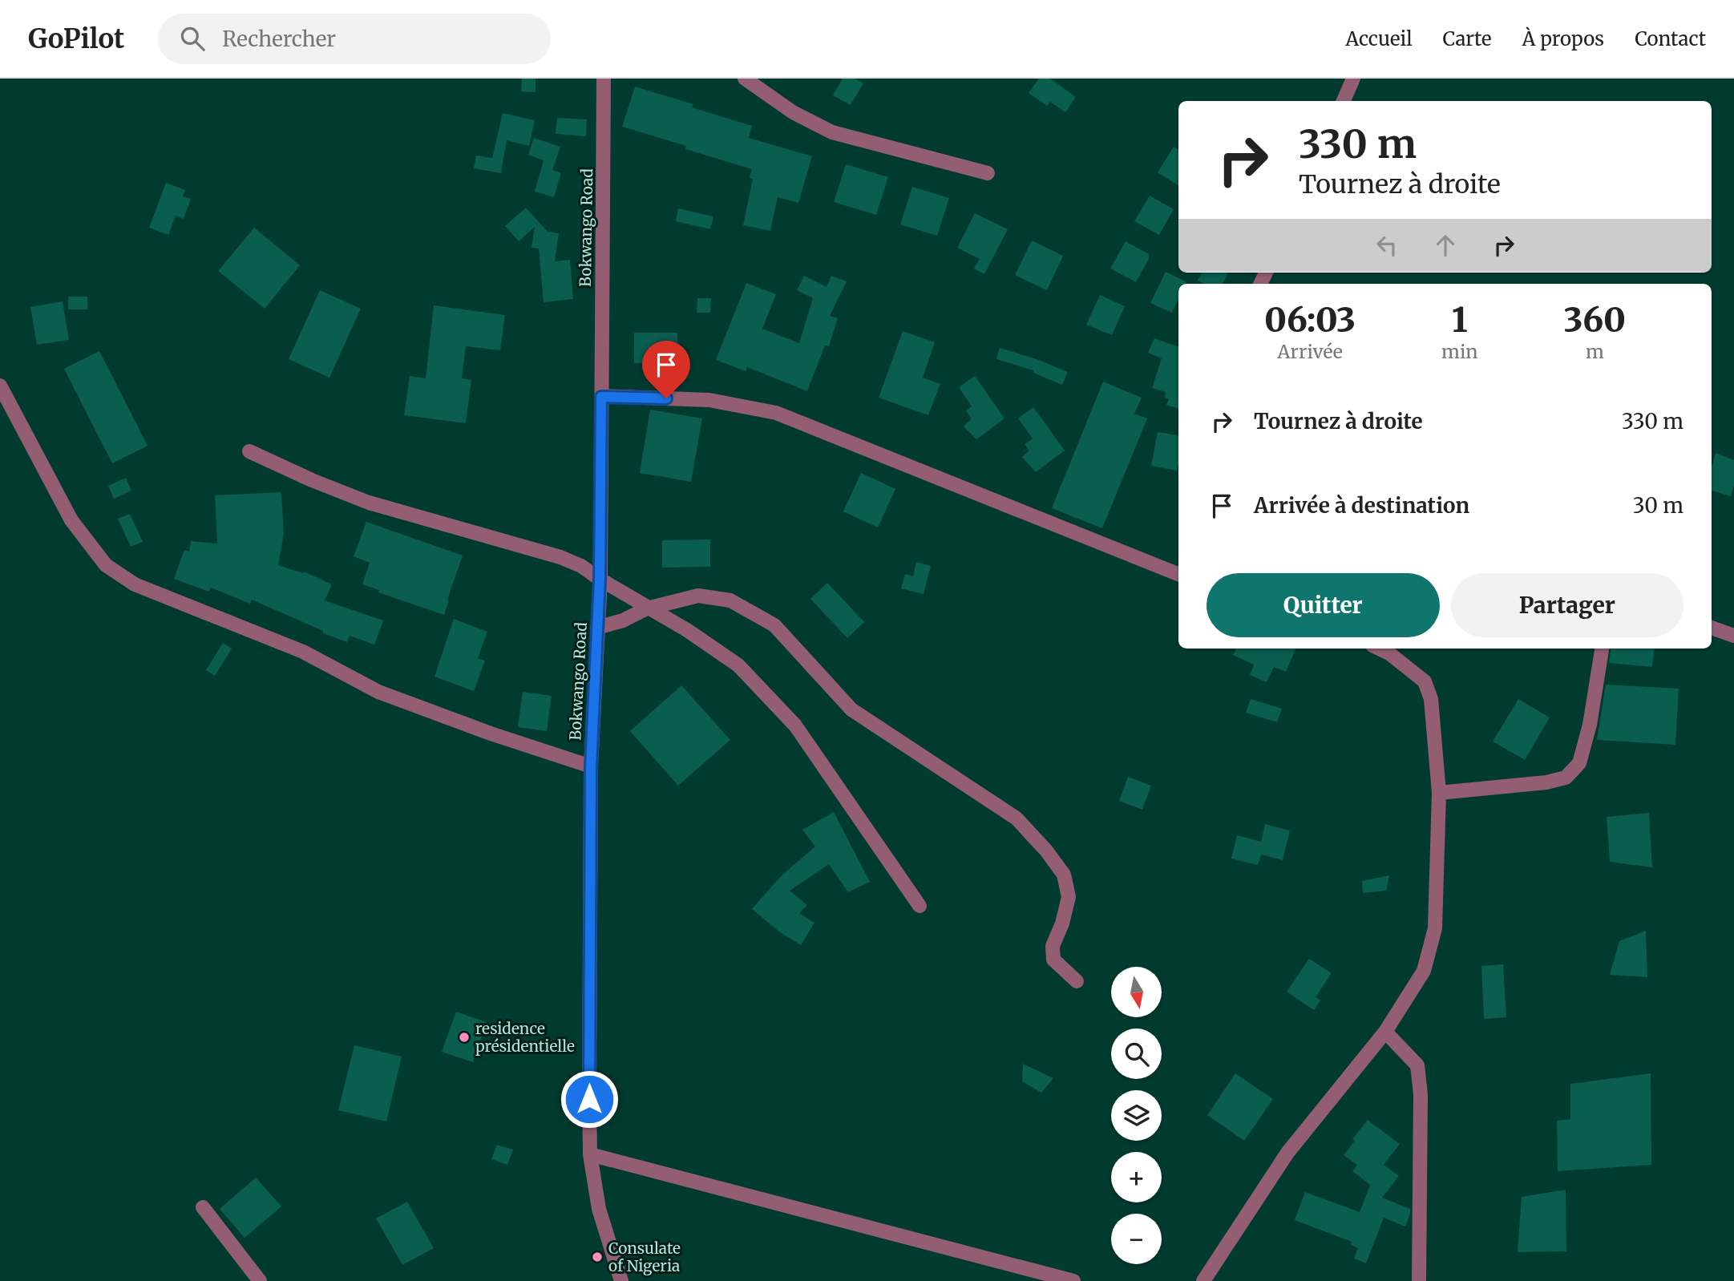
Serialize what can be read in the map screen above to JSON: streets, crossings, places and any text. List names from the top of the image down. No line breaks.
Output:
{"streets":{"street":["Bokwango Road"]},"places":["residence présidentielle","Consulate of Nigeria"],"north":"bottom","page":{"header":"GoPilot","search":"Rechercher","nav":["Accueil","Carte","À propos","Contact"],"turn":["330 m","Tournez à droite"],"eta":["06:03","Arrivée","1","min","360","m"],"list":[{"name":"Tournez à droite","value":"330 m"},{"name":"Arrivée à destination","value":"30 m"}],"buttons":["Quitter","Partager"],"map_buttons":["+","−"]}}
